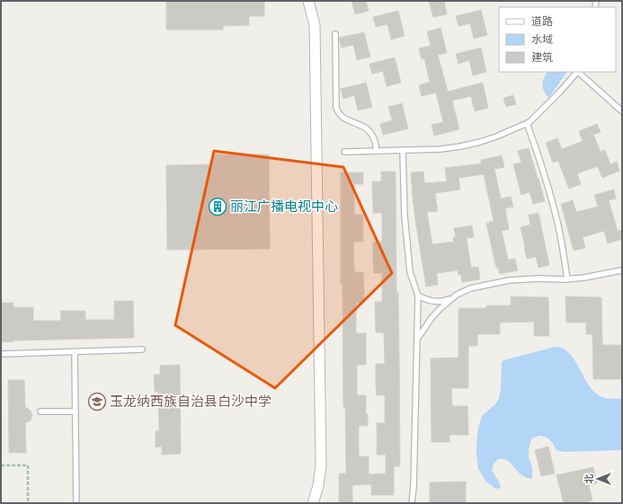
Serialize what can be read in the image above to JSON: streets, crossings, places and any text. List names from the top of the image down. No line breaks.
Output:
{"places":{"building":["丽江广播电视中心"],"school or university":["玉龙纳西族自治县白沙中学"]},"legend":["道路","水域","建筑"],"north":"left"}
